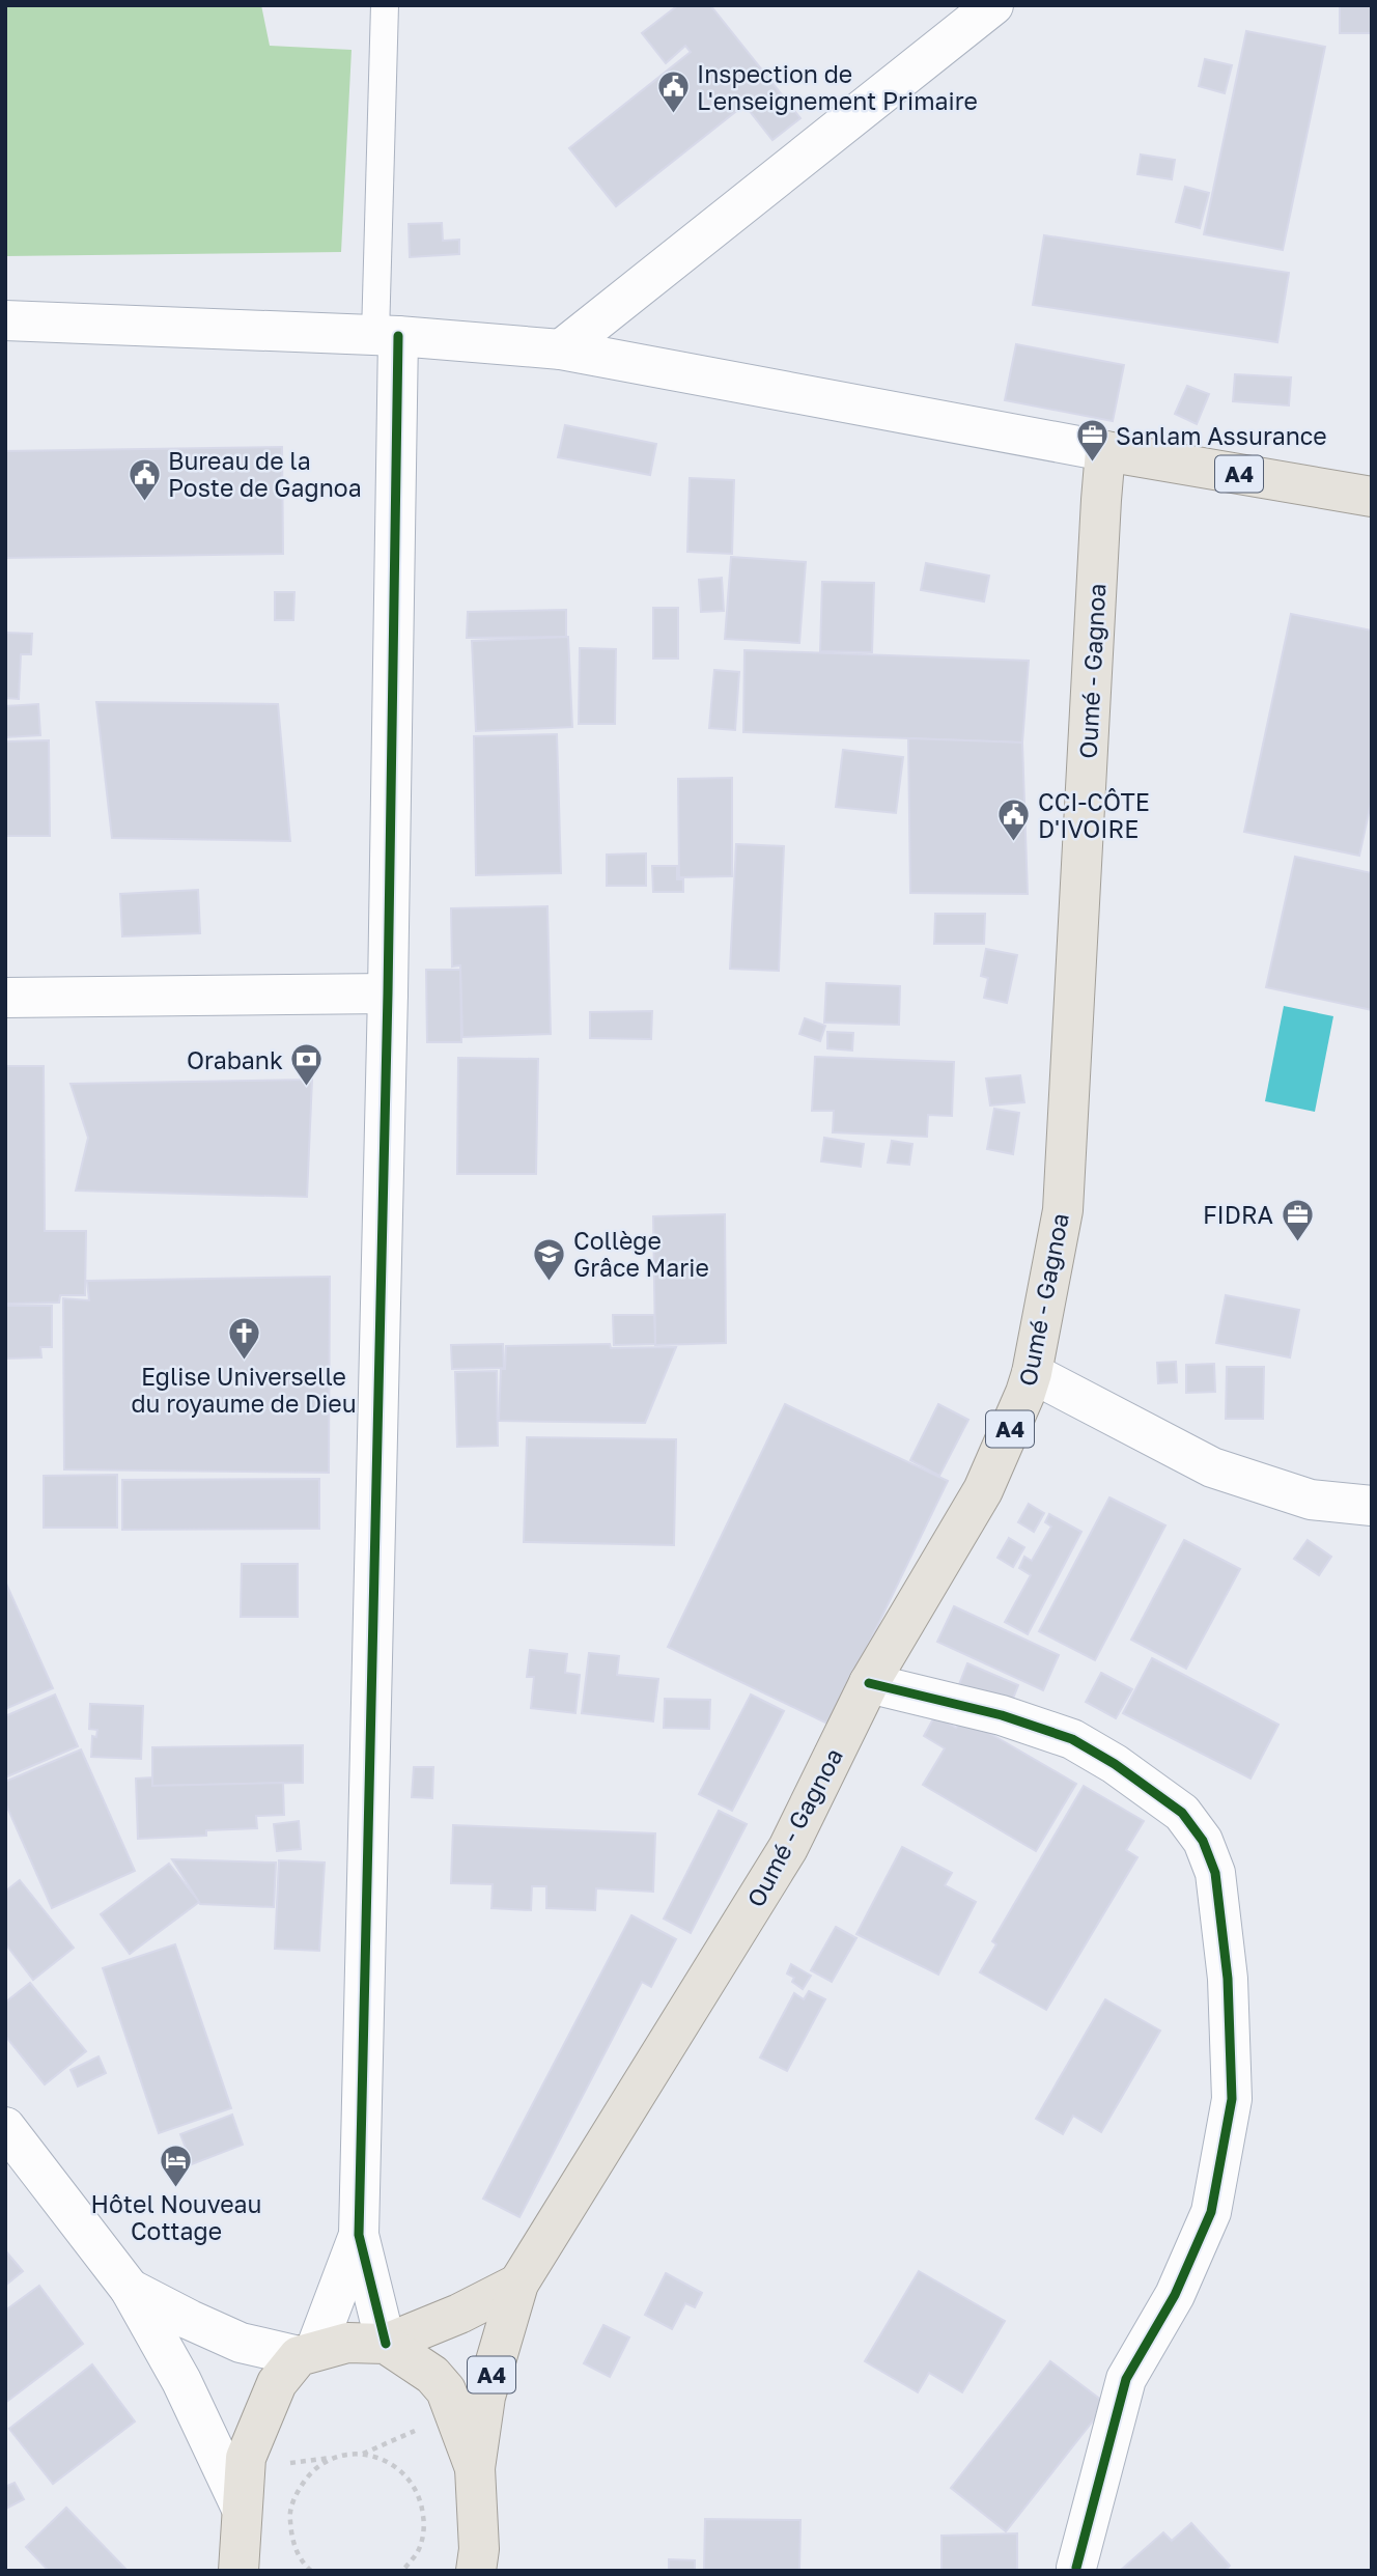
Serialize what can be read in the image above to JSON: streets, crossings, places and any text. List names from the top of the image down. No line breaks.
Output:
{"streets":{"main road":["A4","Oumé - Gagnoa"]},"crossings":[["A4","Oumé - Gagnoa"]],"places":{"public building":["Inspection de L'enseignement Primaire","Bureau de la Poste de Gagnoa","CCI-CÔTE D'IVOIRE"],"office":["Sanlam Assurance","FIDRA"],"bank":["Orabank"],"school or university":["Collège Grâce Marie"],"church":["Eglise Universelle du royaume de Dieu"],"hotel":["Hôtel Nouveau Cottage"]}}
